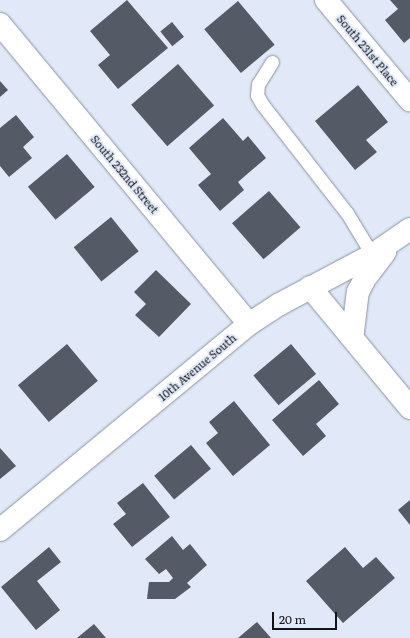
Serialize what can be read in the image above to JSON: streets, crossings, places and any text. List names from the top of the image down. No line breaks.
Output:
{"streets":{"street":["South 231st Place","South 232nd Street","10th Avenue South"]},"crossings":[["South 232nd Street","10th Avenue South"]],"scale_bar":"20 m"}
